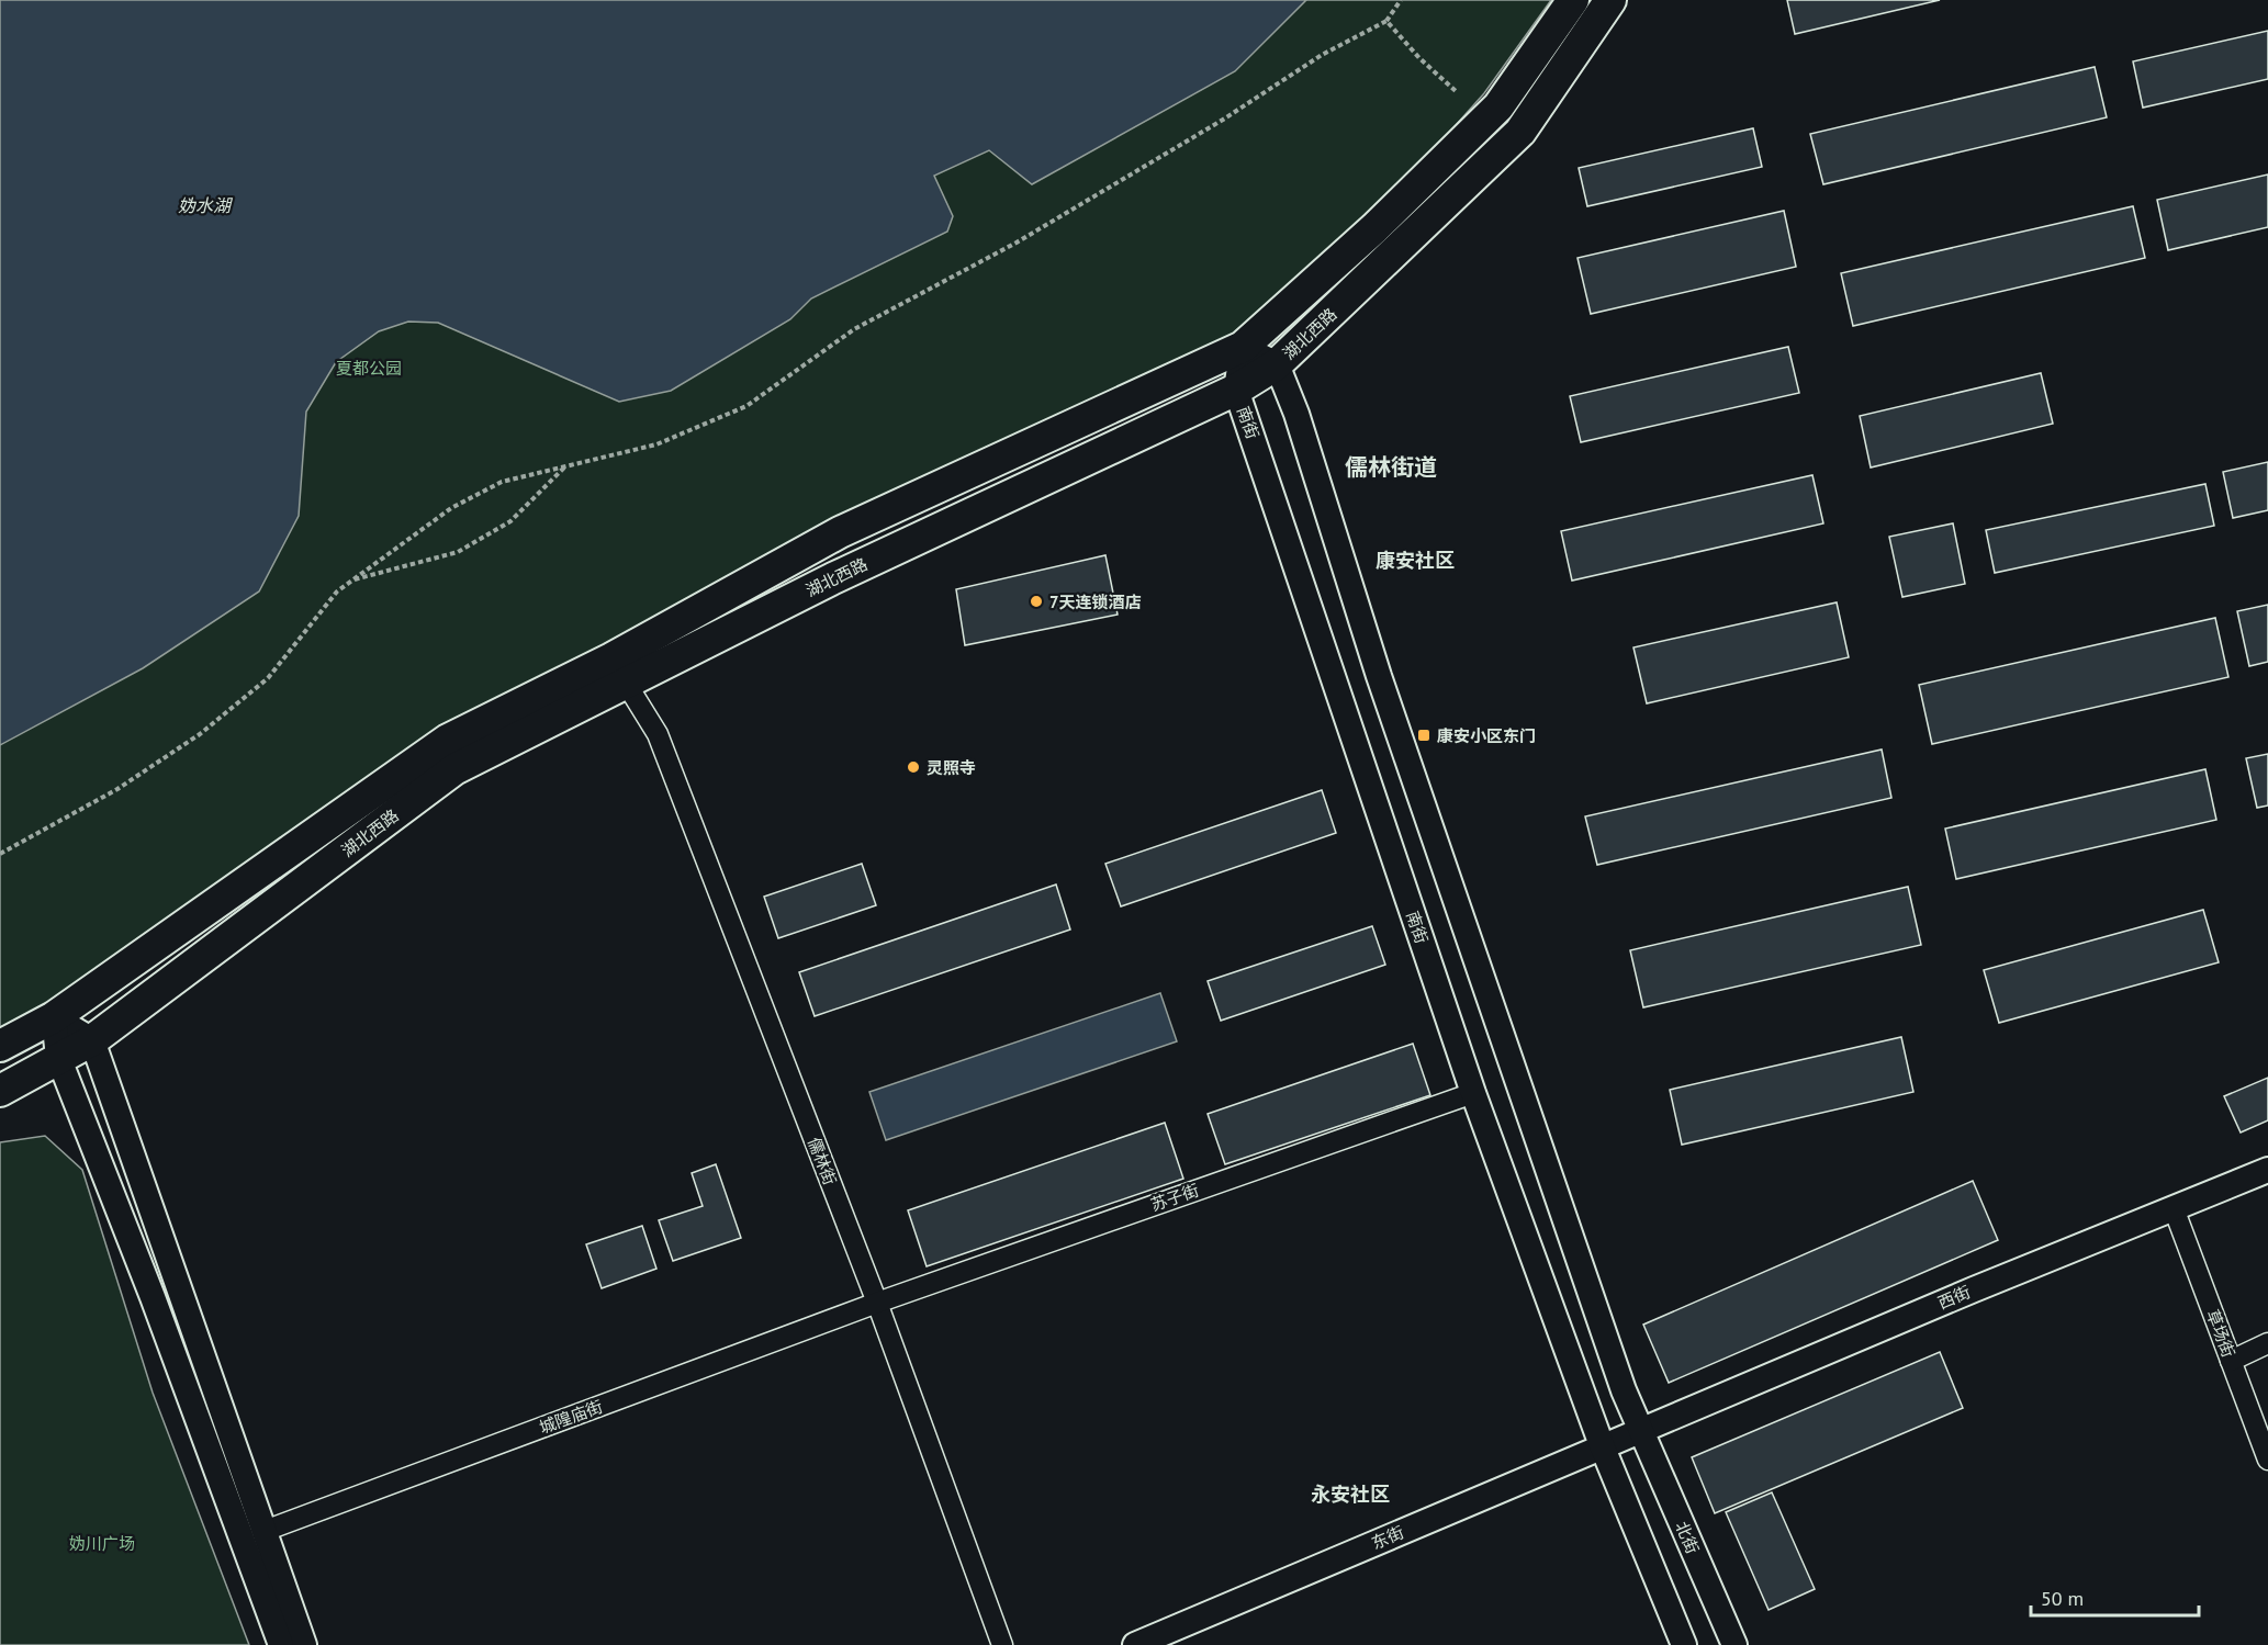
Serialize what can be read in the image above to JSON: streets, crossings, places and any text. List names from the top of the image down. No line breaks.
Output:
{"streets":{"main road":["湖北西路"],"street":["南街","儒林街","苏子街","西街","草场街","城隍庙街","东街","北街"]},"crossings":[["湖北西路","南街"],["湖北西路","儒林街"],["南街","苏子街"],["南街","东街"],["儒林街","苏子街"],["儒林街","城隍庙街"],["苏子街","城隍庙街"],["西街","草场街"],["西街","东街"],["西街","北街"],["东街","北街"]],"districts":["儒林街道","康安社区","永安社区"],"water":["妫水湖"],"parks":["夏都公园","妫川广场"],"places":{"other":["7天连锁酒店","灵照寺"],"transit":["康安小区东门"]},"scale_bar":"50 m"}
